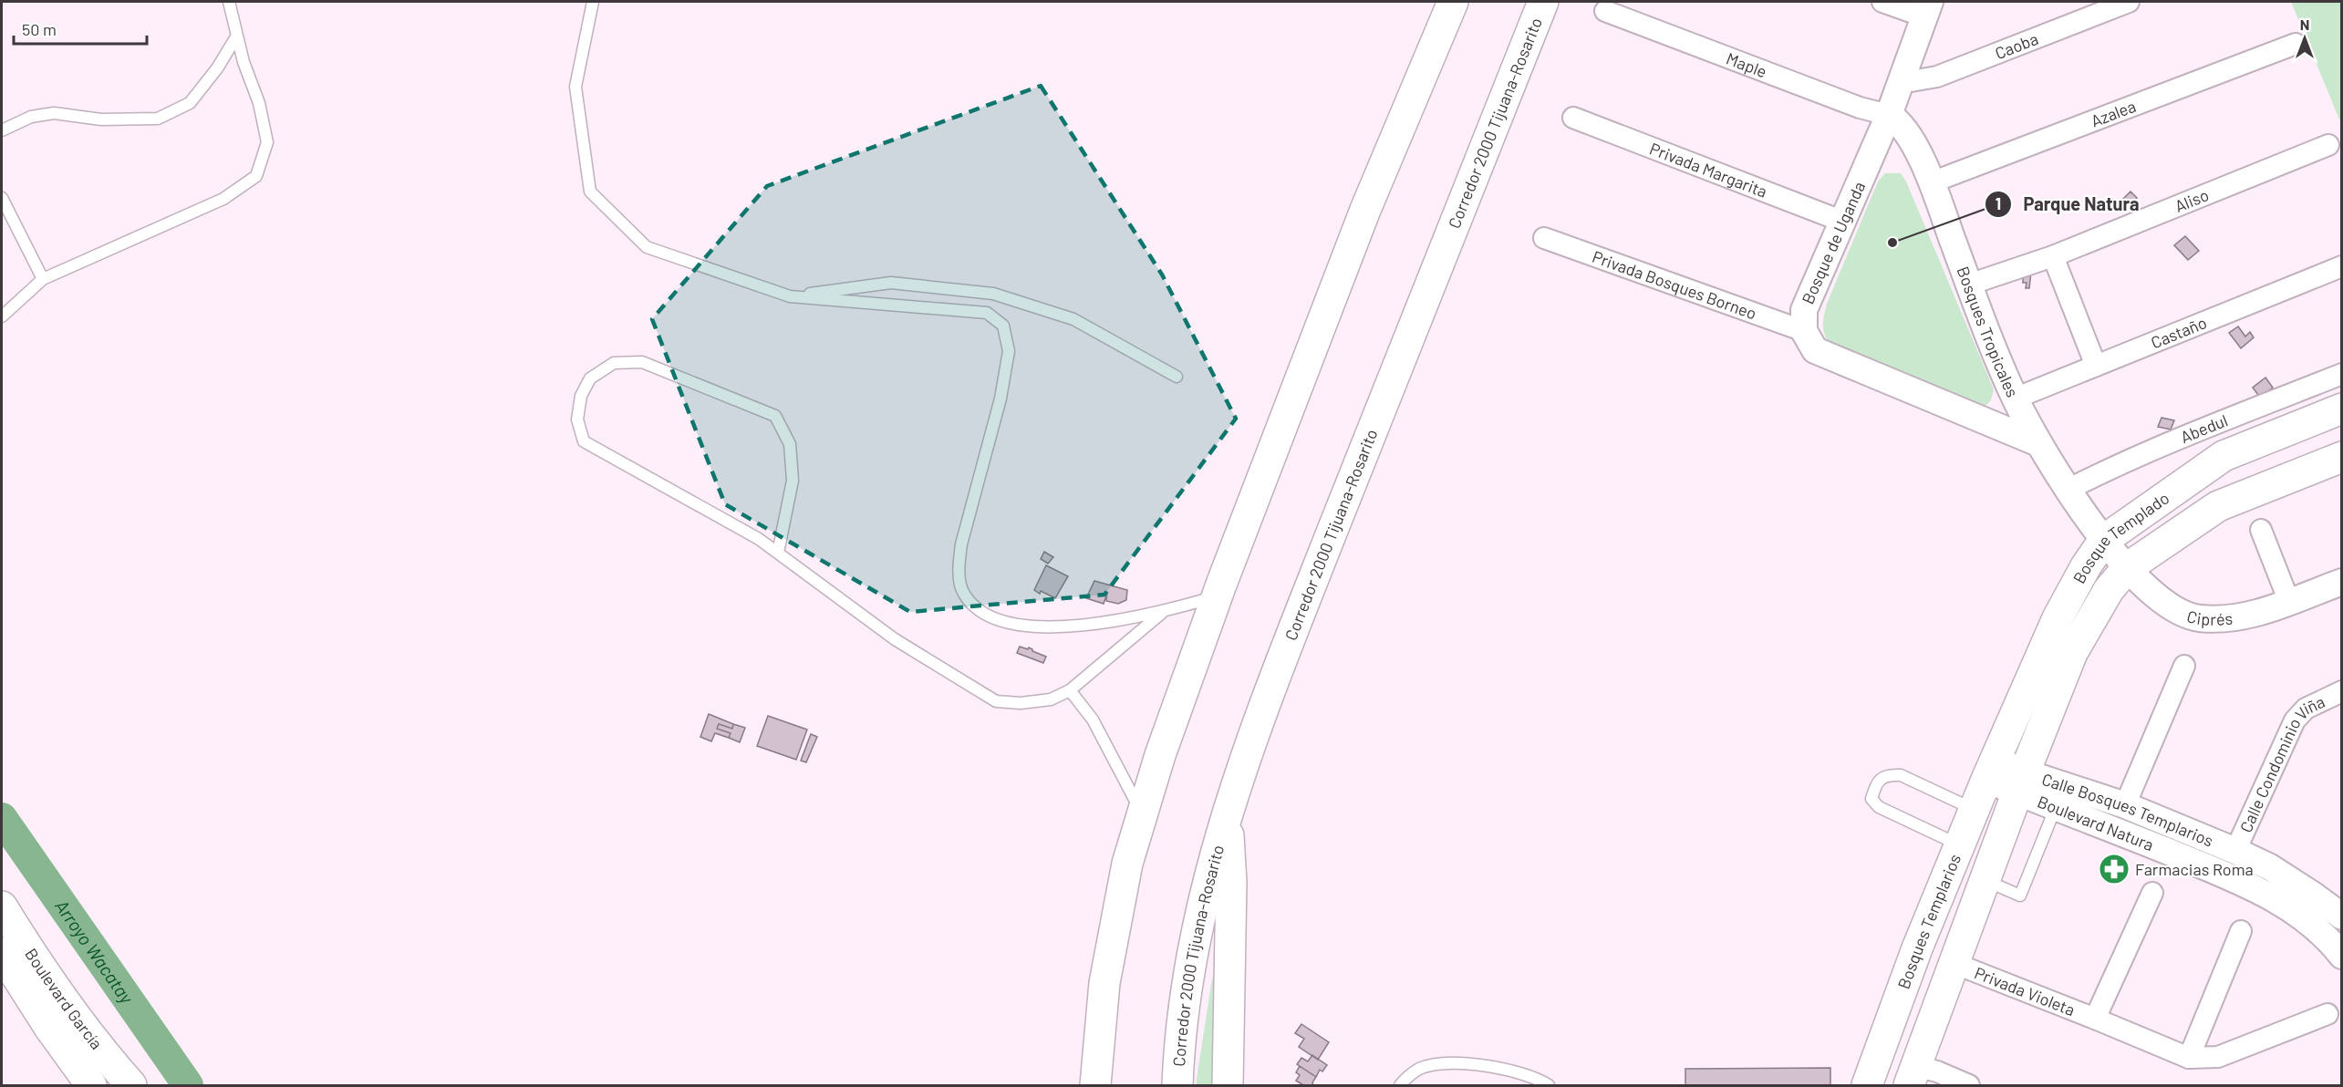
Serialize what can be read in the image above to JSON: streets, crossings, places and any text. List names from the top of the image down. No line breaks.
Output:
{"streets":{"main road":["Corredor 2000 Tijuana-Rosarito","Bosque Templado","Bosques Templarios","Boulevard García"],"street":["Caoba","Maple","Azalea","Privada Margarita","Aliso","Bosque de Uganda","Privada Bosques Borneo","Bosques Tropicales","Castaño","Abedul","Ciprés","Calle Condominio Viña","Calle Bosques Templarios","Boulevard Natura","Privada Violeta"]},"crossings":[["Caoba","Bosque de Uganda"],["Maple","Bosque de Uganda"],["Maple","Bosques Tropicales"],["Azalea","Bosques Tropicales"],["Privada Margarita","Bosque de Uganda"],["Aliso","Bosques Tropicales"],["Bosque de Uganda","Privada Bosques Borneo"],["Bosque de Uganda","Bosques Tropicales"],["Bosques Tropicales","Castaño"],["Bosques Tropicales","Abedul"],["Bosques Tropicales","Bosque Templado"],["Bosques Tropicales","Ciprés"],["Bosque Templado","Ciprés"],["Bosque Templado","Calle Bosques Templarios"],["Bosque Templado","Boulevard Natura"],["Bosque Templado","Bosques Templarios"],["Calle Condominio Viña","Calle Bosques Templarios"],["Calle Bosques Templarios","Boulevard Natura"],["Boulevard Natura","Bosques Templarios"]],"water":["Arroyo Wacatay"],"places":{"other":["Parque Natura"],"pharmacy":["Farmacias Roma"]},"scale_bar":"50 m","north":"top"}
